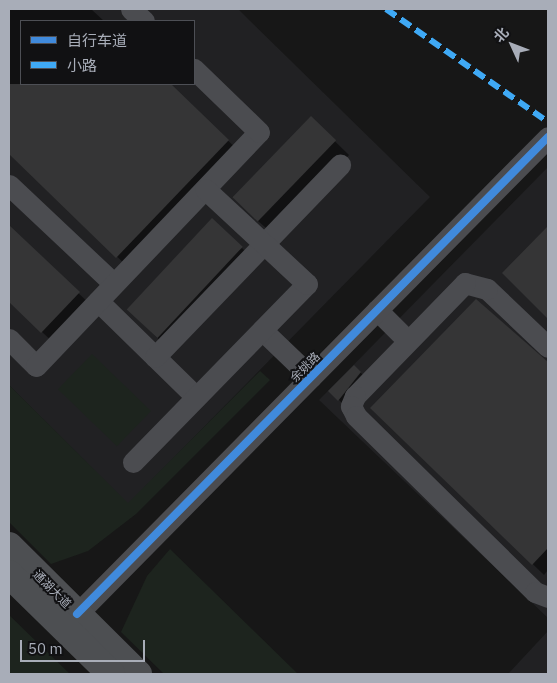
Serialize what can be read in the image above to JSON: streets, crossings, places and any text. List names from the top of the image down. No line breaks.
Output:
{"streets":{"main road":["通湖大道"],"street":["余姚路"]},"crossings":[["余姚路","通湖大道"]],"legend":["自行车道","小路"],"scale_bar":"50 m","north":"top left"}
